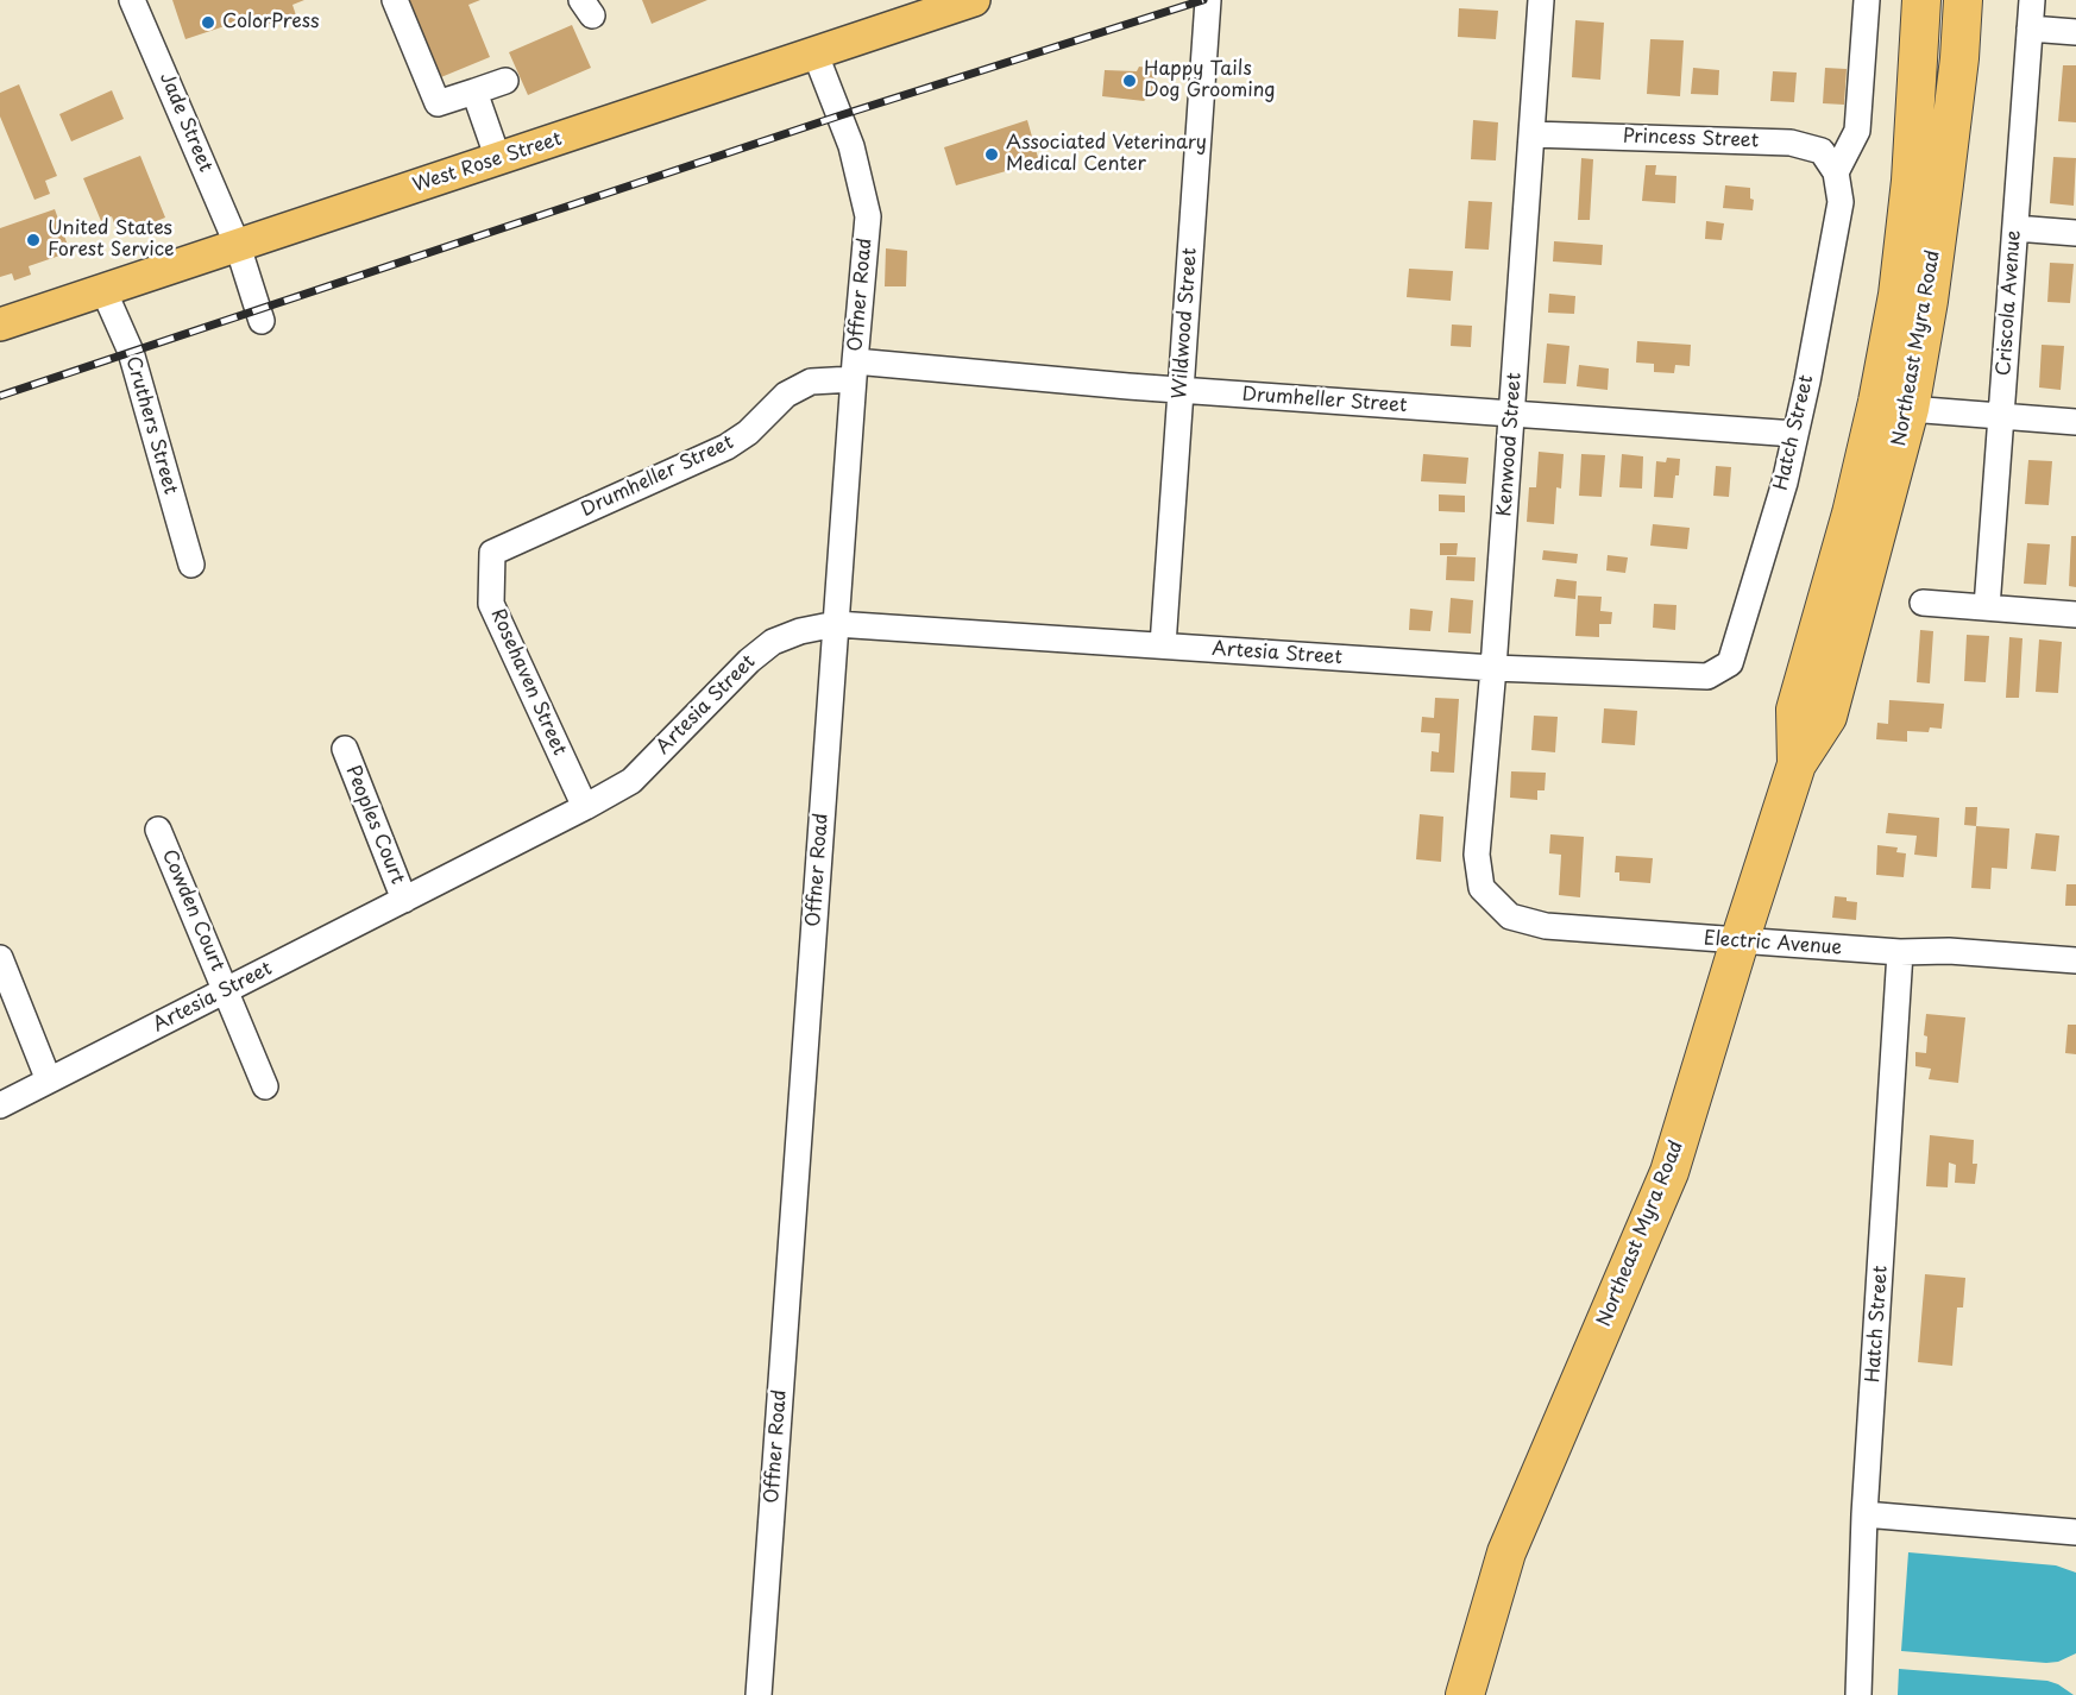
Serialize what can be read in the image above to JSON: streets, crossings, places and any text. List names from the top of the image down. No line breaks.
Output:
{"streets":{"highway":["Northeast Myra Road"],"main road":["West Rose Street"],"street":["Jade Street","Princess Street","Offner Road","Criscola Avenue","Wildwood Street","Drumheller Street","Cruthers Street","Hatch Street","Kenwood Street","Artesia Street","Rosehaven Street","Peoples Court","Cowden Court","Electric Avenue"]},"crossings":[["Jade Street","West Rose Street"],["Princess Street","Hatch Street"],["Princess Street","Kenwood Street"],["West Rose Street","Offner Road"],["West Rose Street","Cruthers Street"],["Offner Road","Drumheller Street"],["Offner Road","Artesia Street"],["Wildwood Street","Drumheller Street"],["Wildwood Street","Artesia Street"],["Northeast Myra Road","Electric Avenue"],["Drumheller Street","Hatch Street"],["Drumheller Street","Kenwood Street"],["Drumheller Street","Rosehaven Street"],["Hatch Street","Artesia Street"],["Hatch Street","Electric Avenue"],["Kenwood Street","Artesia Street"],["Kenwood Street","Electric Avenue"],["Artesia Street","Rosehaven Street"],["Artesia Street","Peoples Court"],["Artesia Street","Cowden Court"]],"places":["ColorPress","Happy Tails Dog Grooming","Associated Veterinary Medical Center","United States Forest Service"]}
